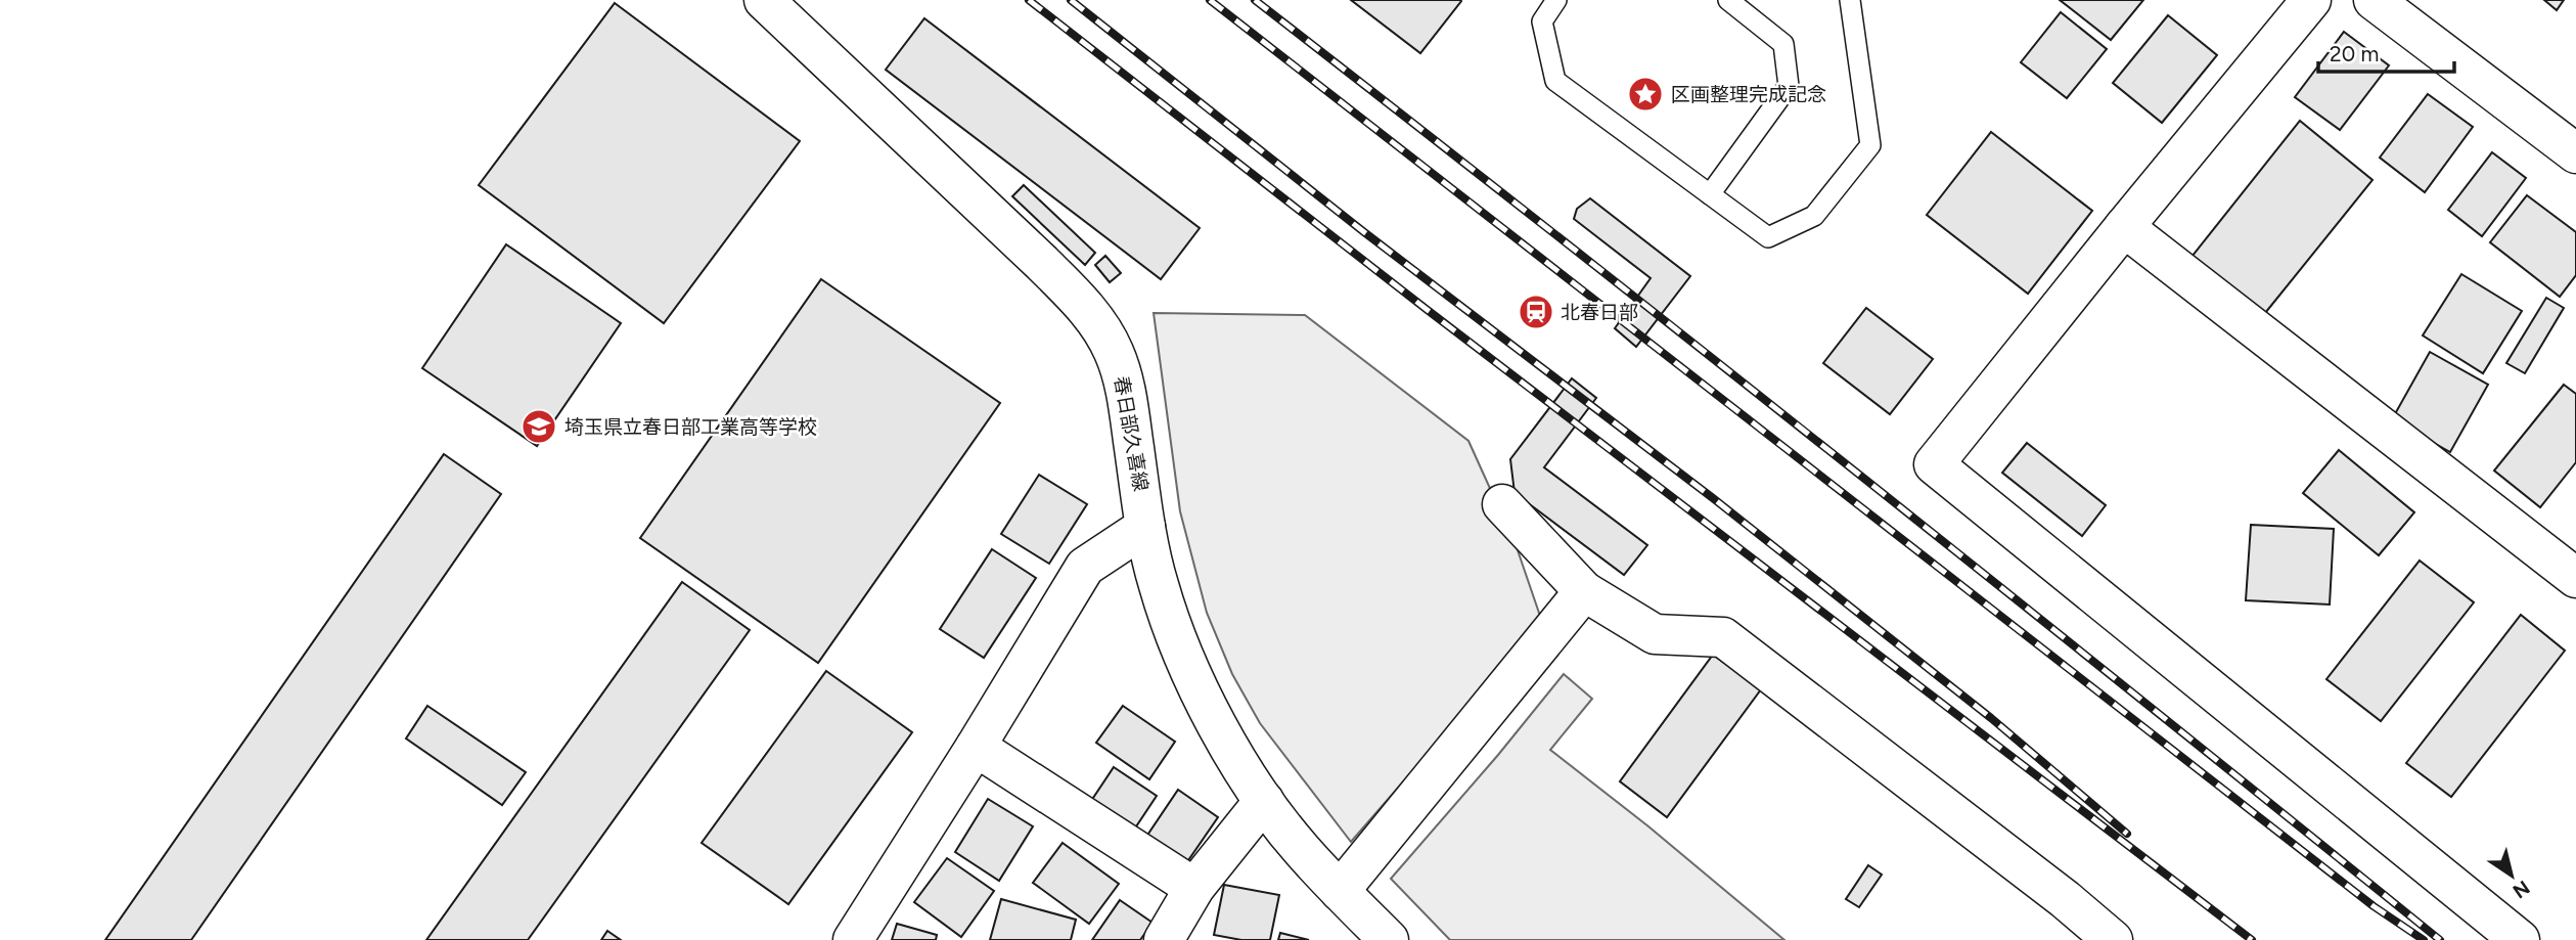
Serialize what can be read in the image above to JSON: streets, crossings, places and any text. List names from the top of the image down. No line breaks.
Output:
{"streets":{"street":["春日部久喜線"]},"places":{"place":["区画整理完成記念"],"station":["北春日部"],"school or university":["埼玉県立春日部工業高等学校"]},"scale_bar":"20 m","north":"bottom right"}
